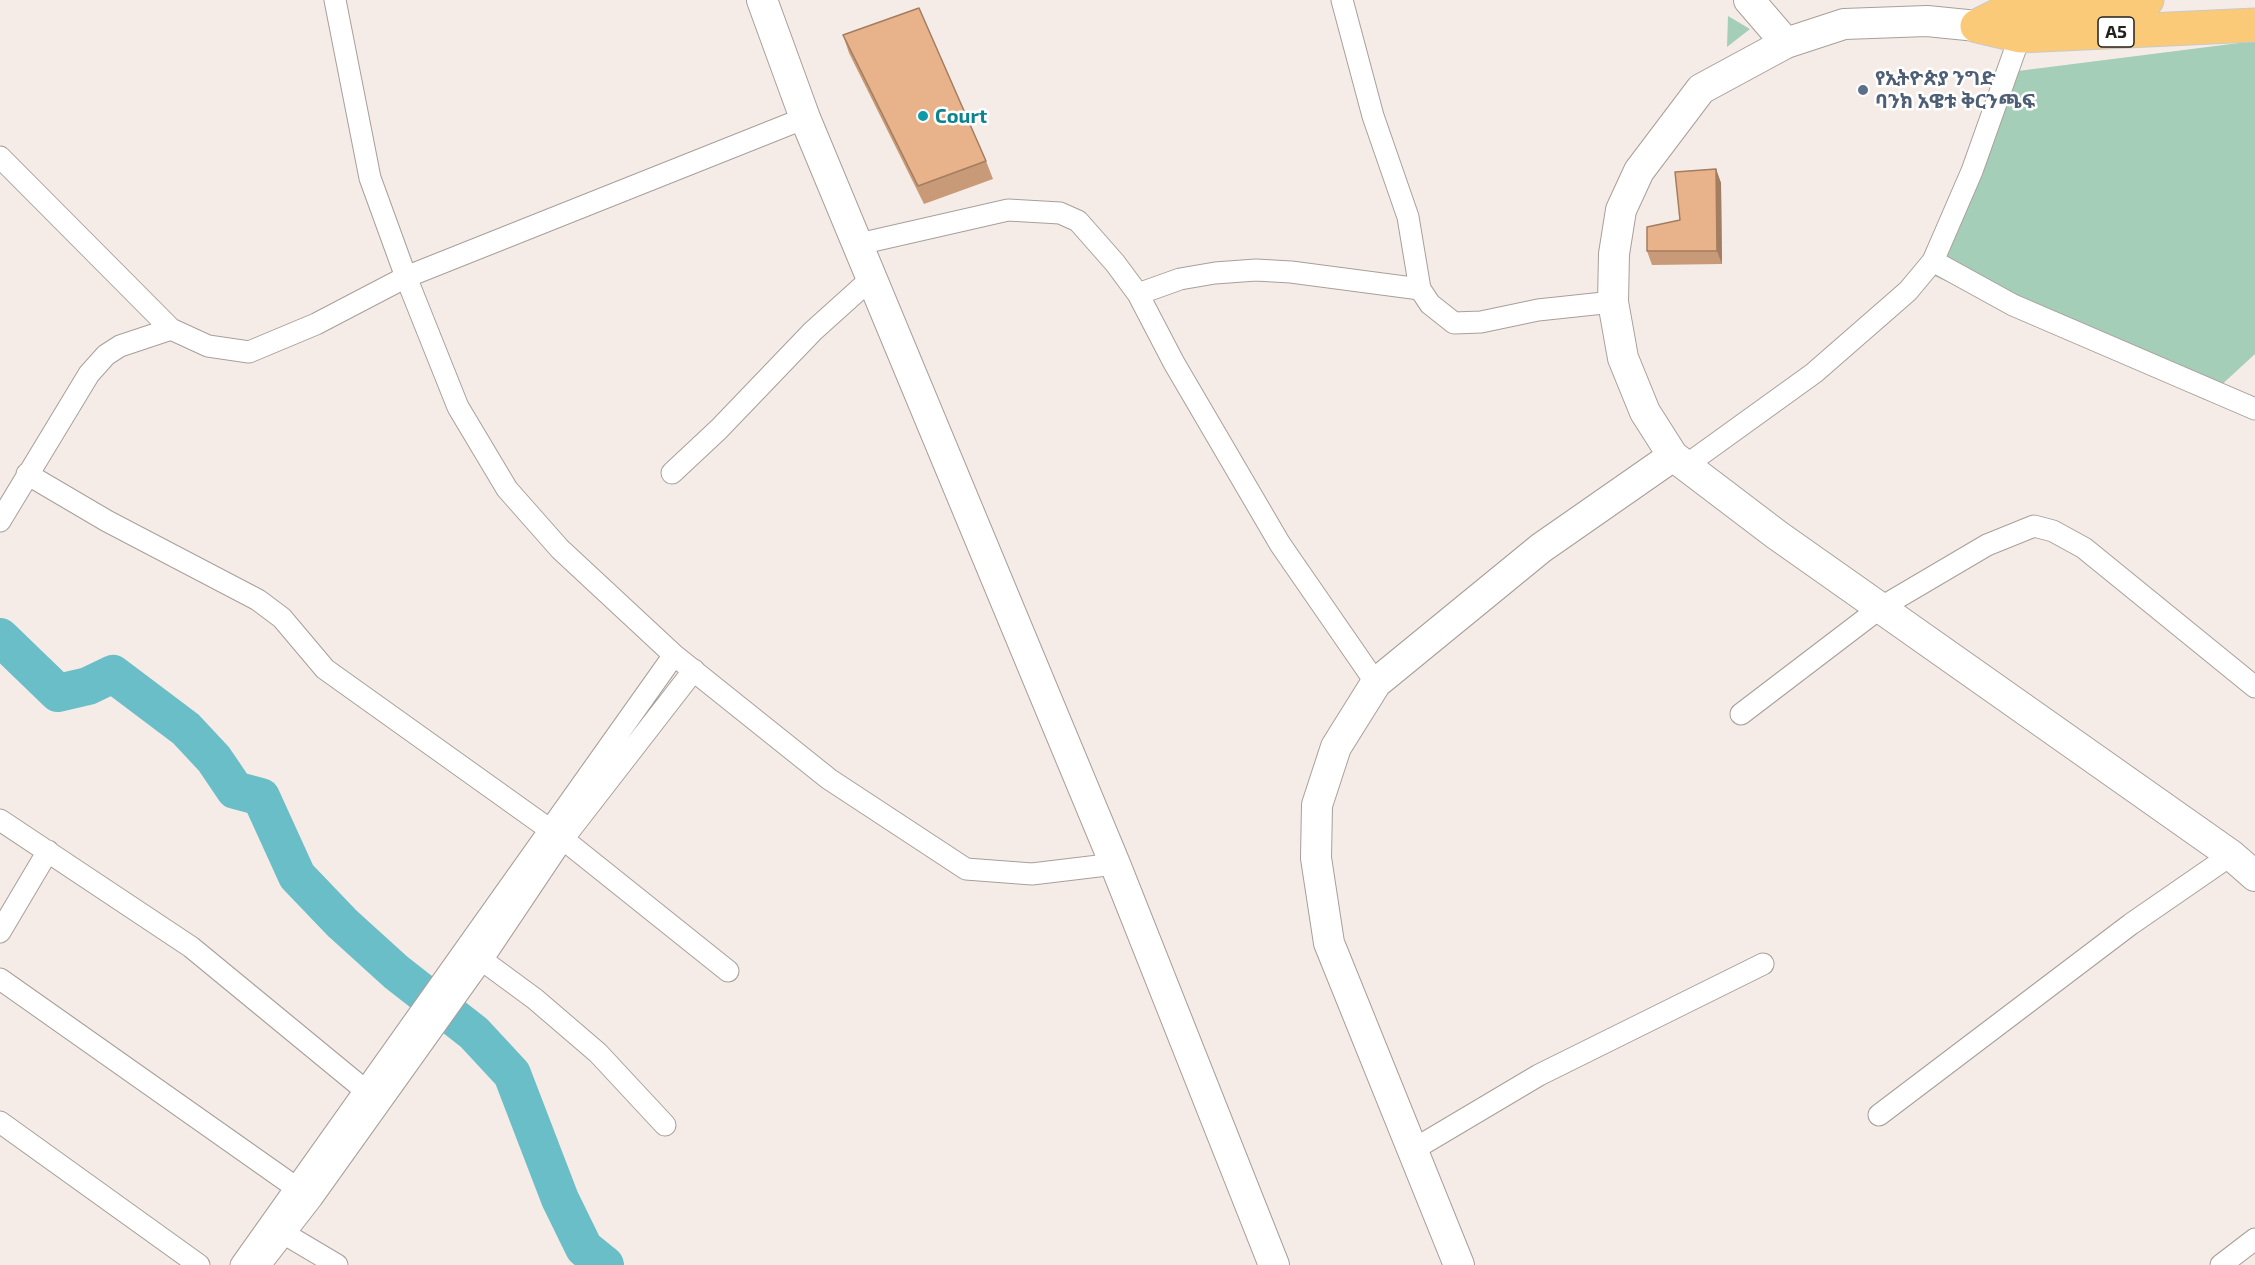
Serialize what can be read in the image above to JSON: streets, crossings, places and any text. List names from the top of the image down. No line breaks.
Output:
{"streets":{"highway":["A5"]},"places":["የኢትዮጵያ ንግድ ባንክ አዌቱ ቅርንጫፍ","Court"]}
